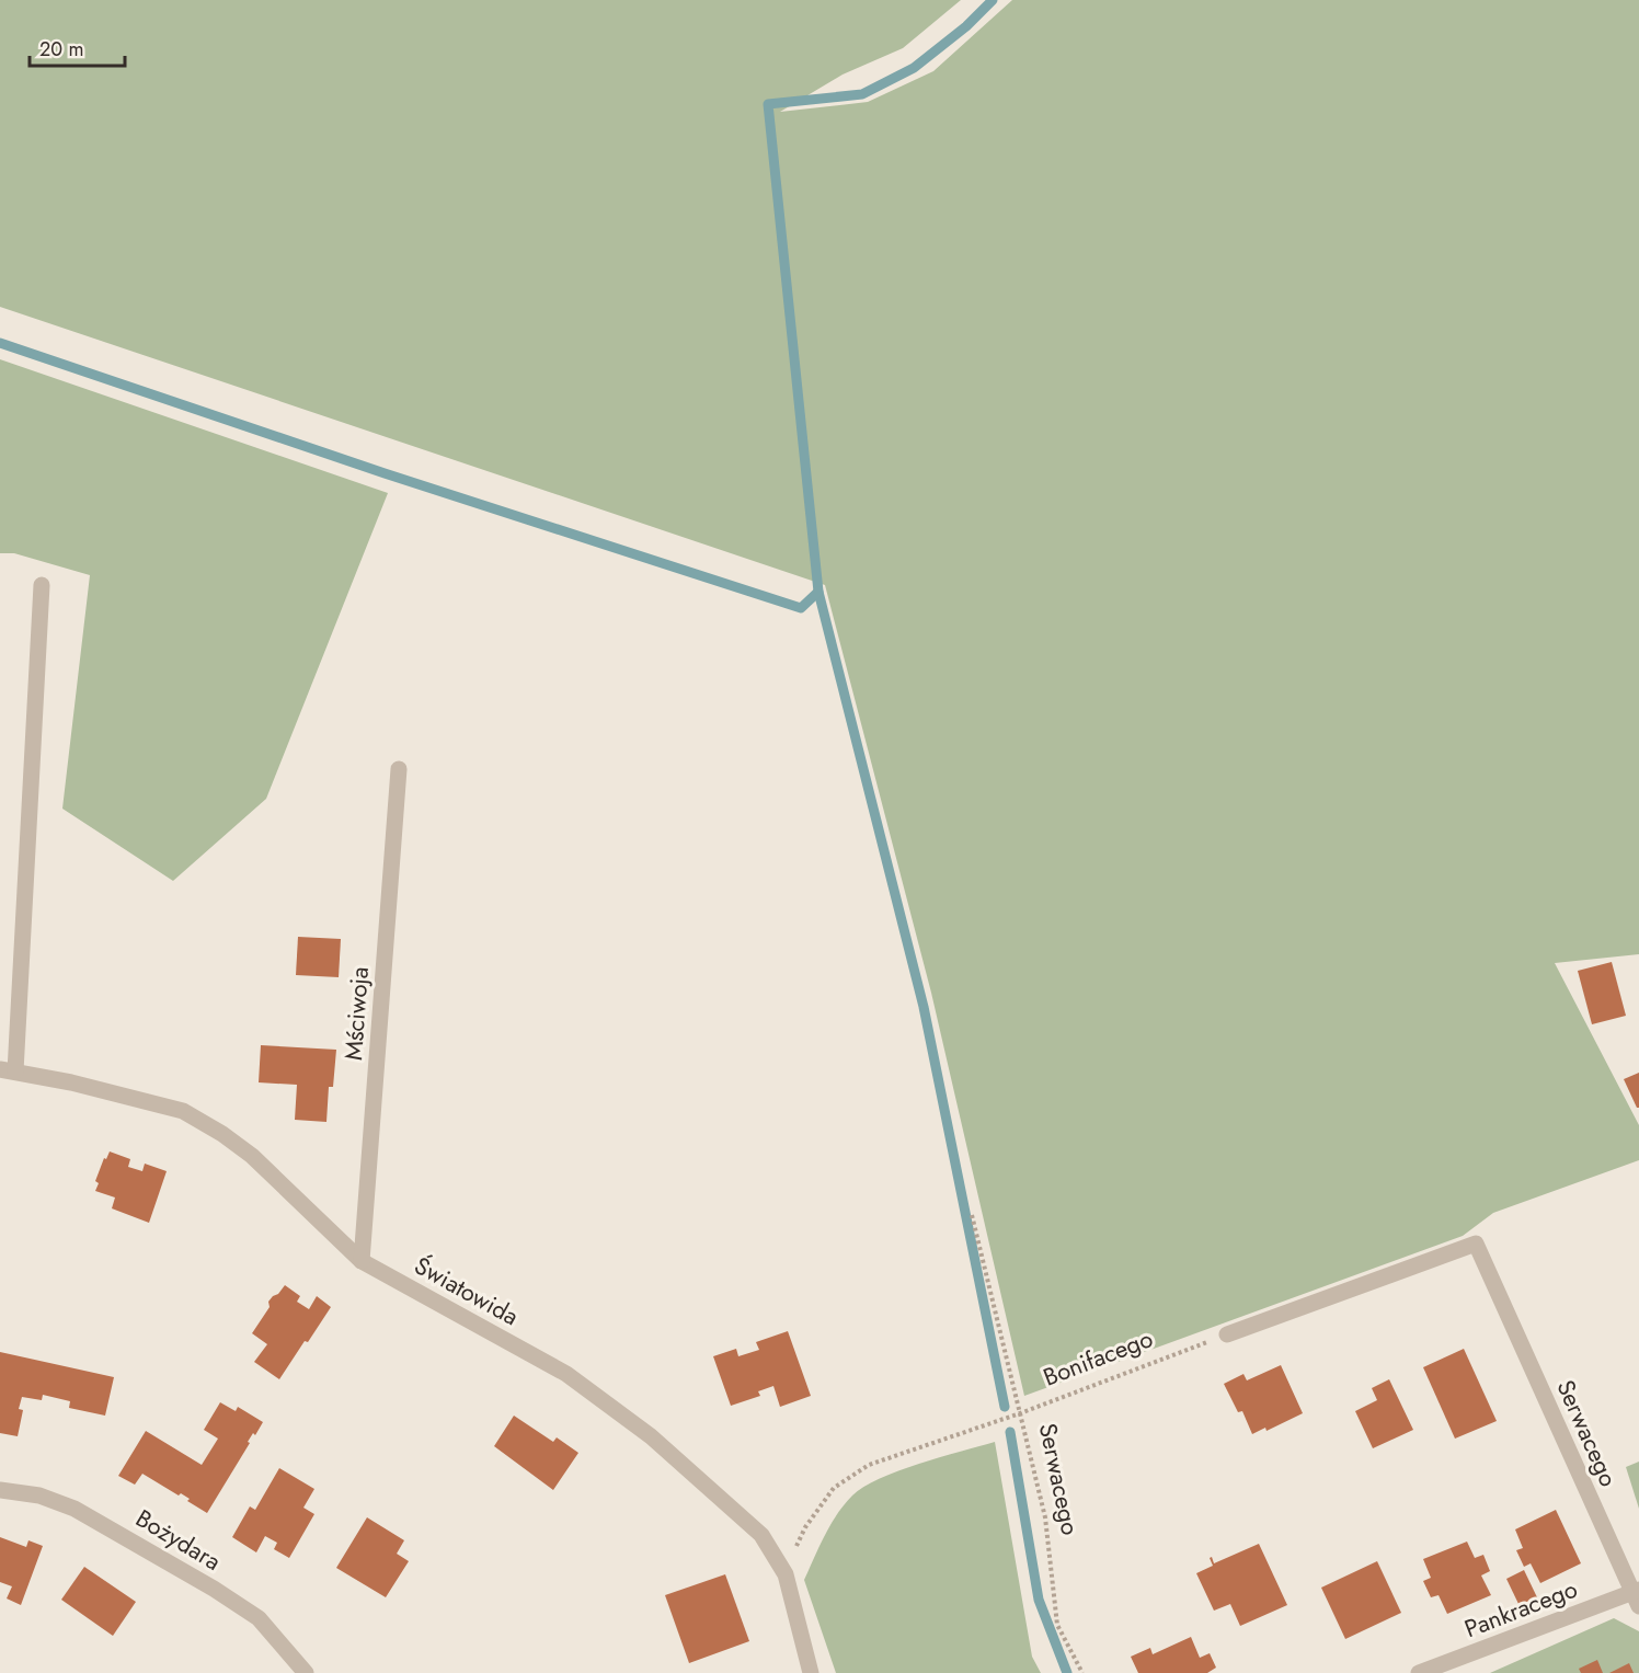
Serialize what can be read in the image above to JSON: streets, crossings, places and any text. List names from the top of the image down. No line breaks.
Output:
{"streets":{"street":["Mściwoja","Światowida","Serwacego","Bożydara","Pankracego"],"path":["Bonifacego"]},"crossings":[["Mściwoja","Światowida"],["Światowida","Bonifacego"],["Bonifacego","Serwacego"],["Serwacego","Pankracego"]],"scale_bar":"20 m"}
